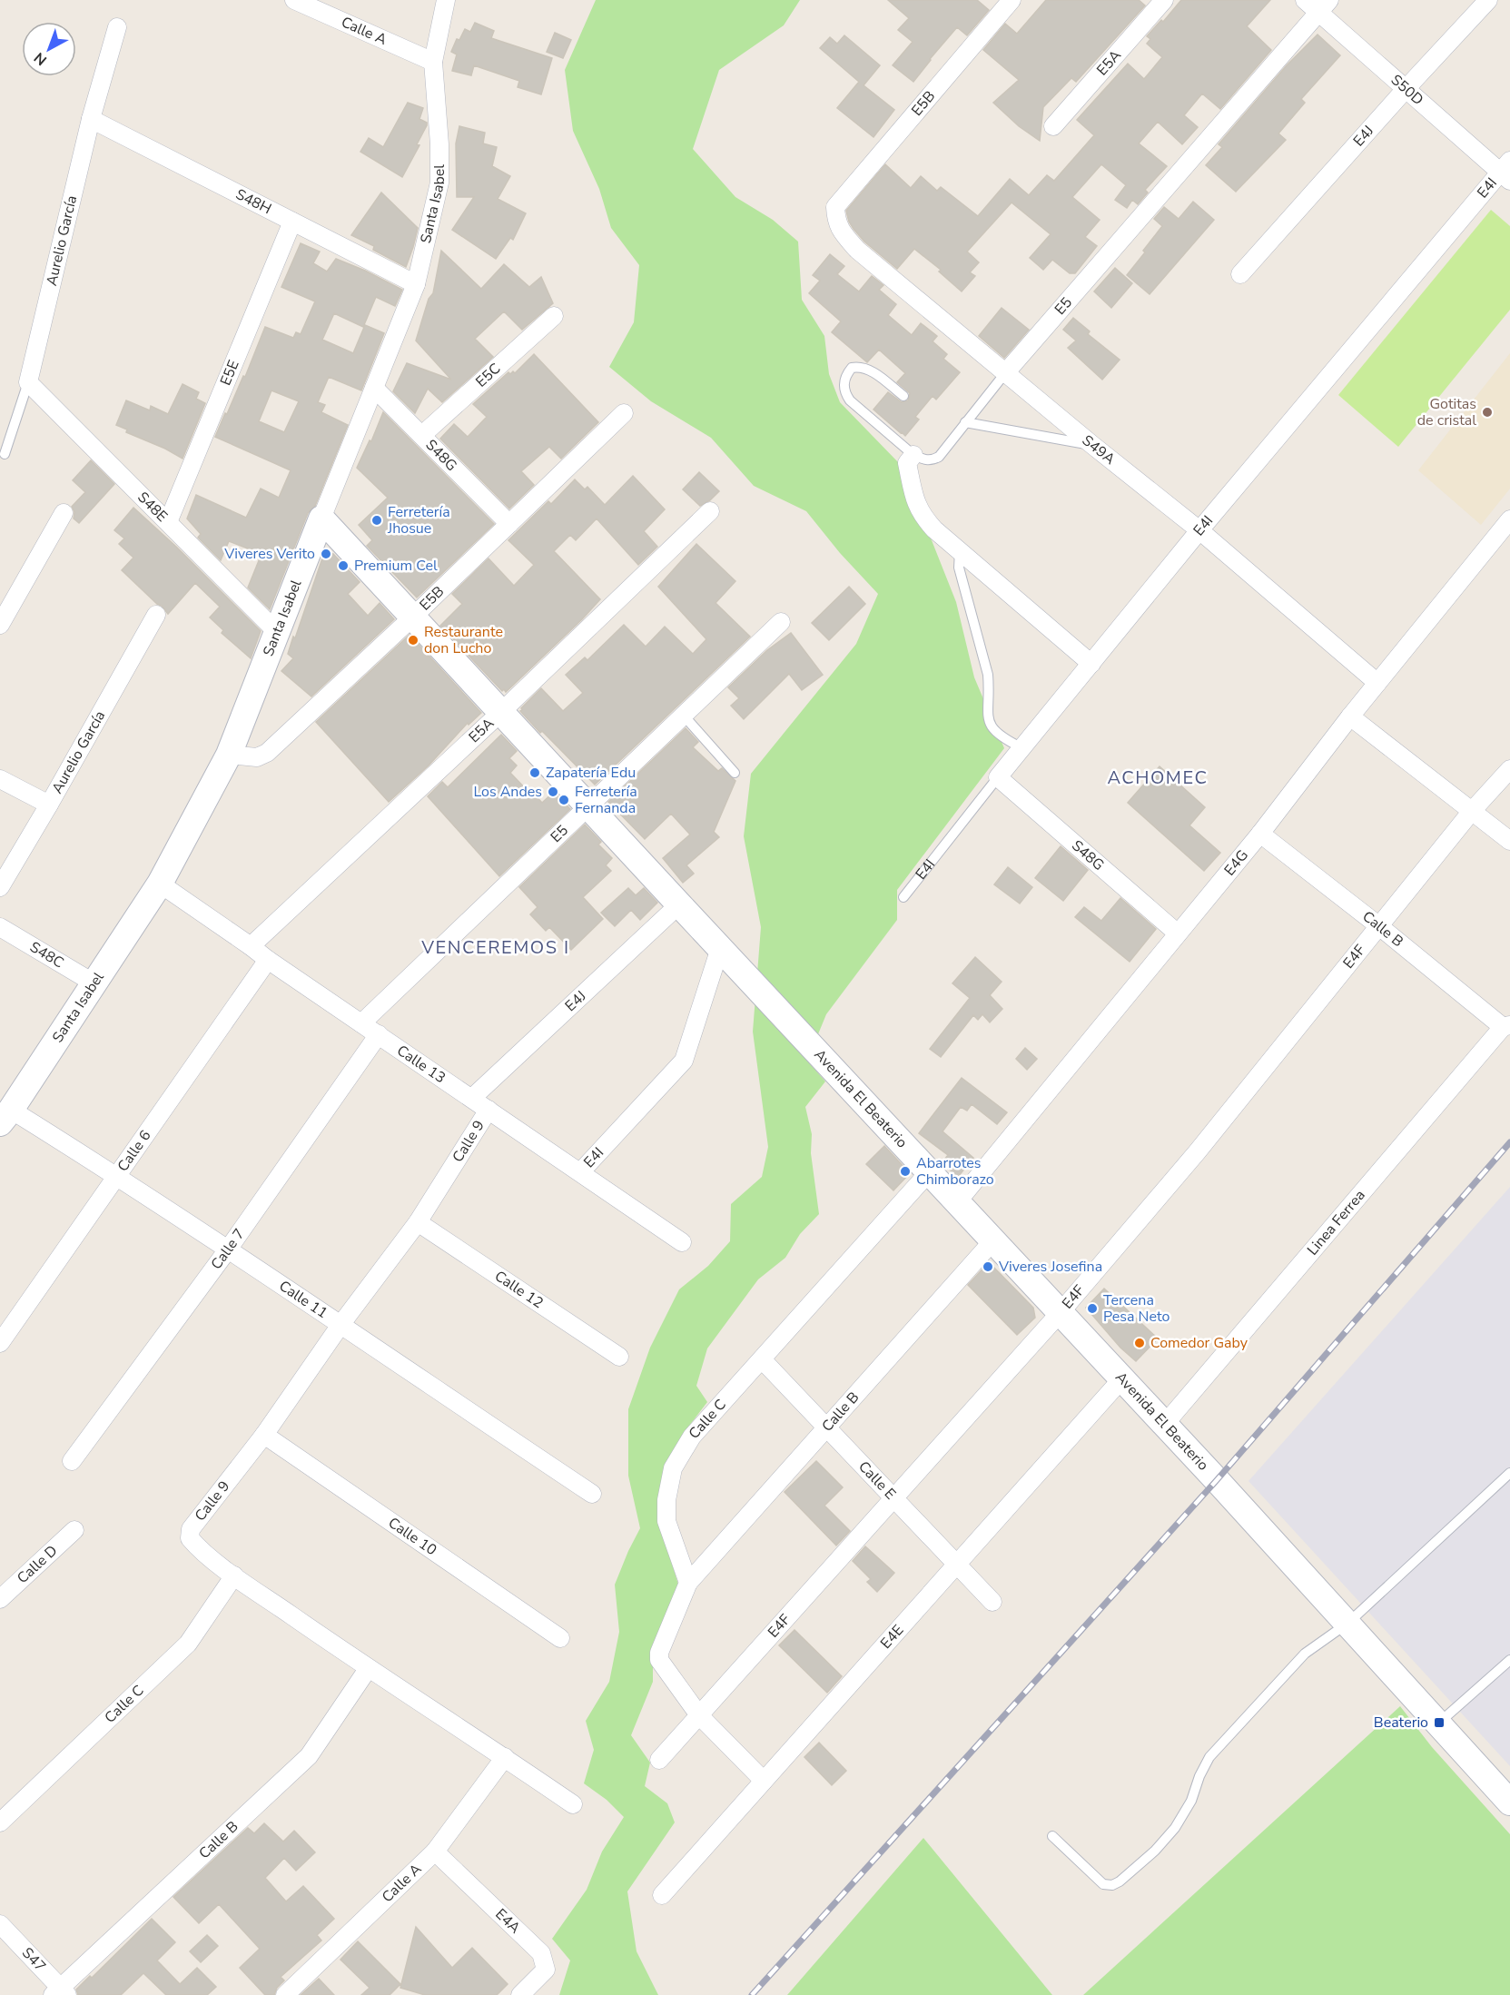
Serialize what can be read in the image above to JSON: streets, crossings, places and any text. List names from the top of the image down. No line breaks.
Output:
{"streets":{"street":["Calle A","E5A","S50D","E5B","E4J","E4I","S48H","Santa Isabel","Aurelio García","E5","E5E","E5C","S49A","S48G","S48E","E4G","Calle B","S48C","E4F","Calle 13","Avenida El Beaterio","Calle 9","Calle 6","Linea Ferrea","Calle 7","Calle 12","Calle 11","Calle C","Calle E","Calle 10","Calle D","E4E","E4A","S47"]},"crossings":[["Calle A","Santa Isabel"],["Calle A","Calle 9"],["Calle A","E4A"],["E5A","Calle 13"],["E5A","Avenida El Beaterio"],["S50D","E4J"],["S50D","E4I"],["S50D","E5"],["E5B","Santa Isabel"],["E5B","S49A"],["E5B","S48G"],["E5B","Avenida El Beaterio"],["E4J","Calle 13"],["E4J","Avenida El Beaterio"],["E4I","S49A"],["E4I","S48G"],["E4I","Calle 13"],["E4I","Avenida El Beaterio"],["S48H","Santa Isabel"],["S48H","Aurelio García"],["S48H","E5E"],["Santa Isabel","S48G"],["Santa Isabel","S48E"],["Santa Isabel","S48C"],["Santa Isabel","Calle 13"],["Santa Isabel","Avenida El Beaterio"],["Santa Isabel","Calle 11"],["Aurelio García","S48E"],["E5","S49A"],["E5","Calle 13"],["E5","Avenida El Beaterio"],["E5E","S48E"],["E5C","S48G"],["S49A","E4G"],["S48G","E4G"],["E4G","Calle B"],["E4G","Avenida El Beaterio"],["Calle B","E4F"],["Calle B","Avenida El Beaterio"],["Calle B","Calle 9"],["Calle B","Linea Ferrea"],["Calle B","Calle C"],["Calle B","Calle E"],["Calle B","S47"],["E4F","Avenida El Beaterio"],["E4F","Calle E"],["Calle 13","Calle 9"],["Calle 13","Calle 6"],["Calle 13","Calle 7"],["Avenida El Beaterio","Linea Ferrea"],["Avenida El Beaterio","Calle C"],["Avenida El Beaterio","E4E"],["Calle 9","Calle 12"],["Calle 9","Calle 11"],["Calle 9","Calle C"],["Calle 9","Calle 10"],["Calle 6","Calle 11"],["Calle 7","Calle 11"],["Calle C","Calle E"],["Calle E","E4E"]],"districts":["ACHOMEC","VENCEREMOS I"],"places":{"other":["Gotitas de cristal","Ferretería Jhosue","Viveres Verito","Premium Cel","Restaurante don Lucho","Zapatería Edu","Los Andes","Ferretería Fernanda","Abarrotes Chimborazo","Viveres Josefina","Tercena Pesa Neto","Comedor Gaby"],"transit":["Beaterio"]},"north":"bottom left"}
